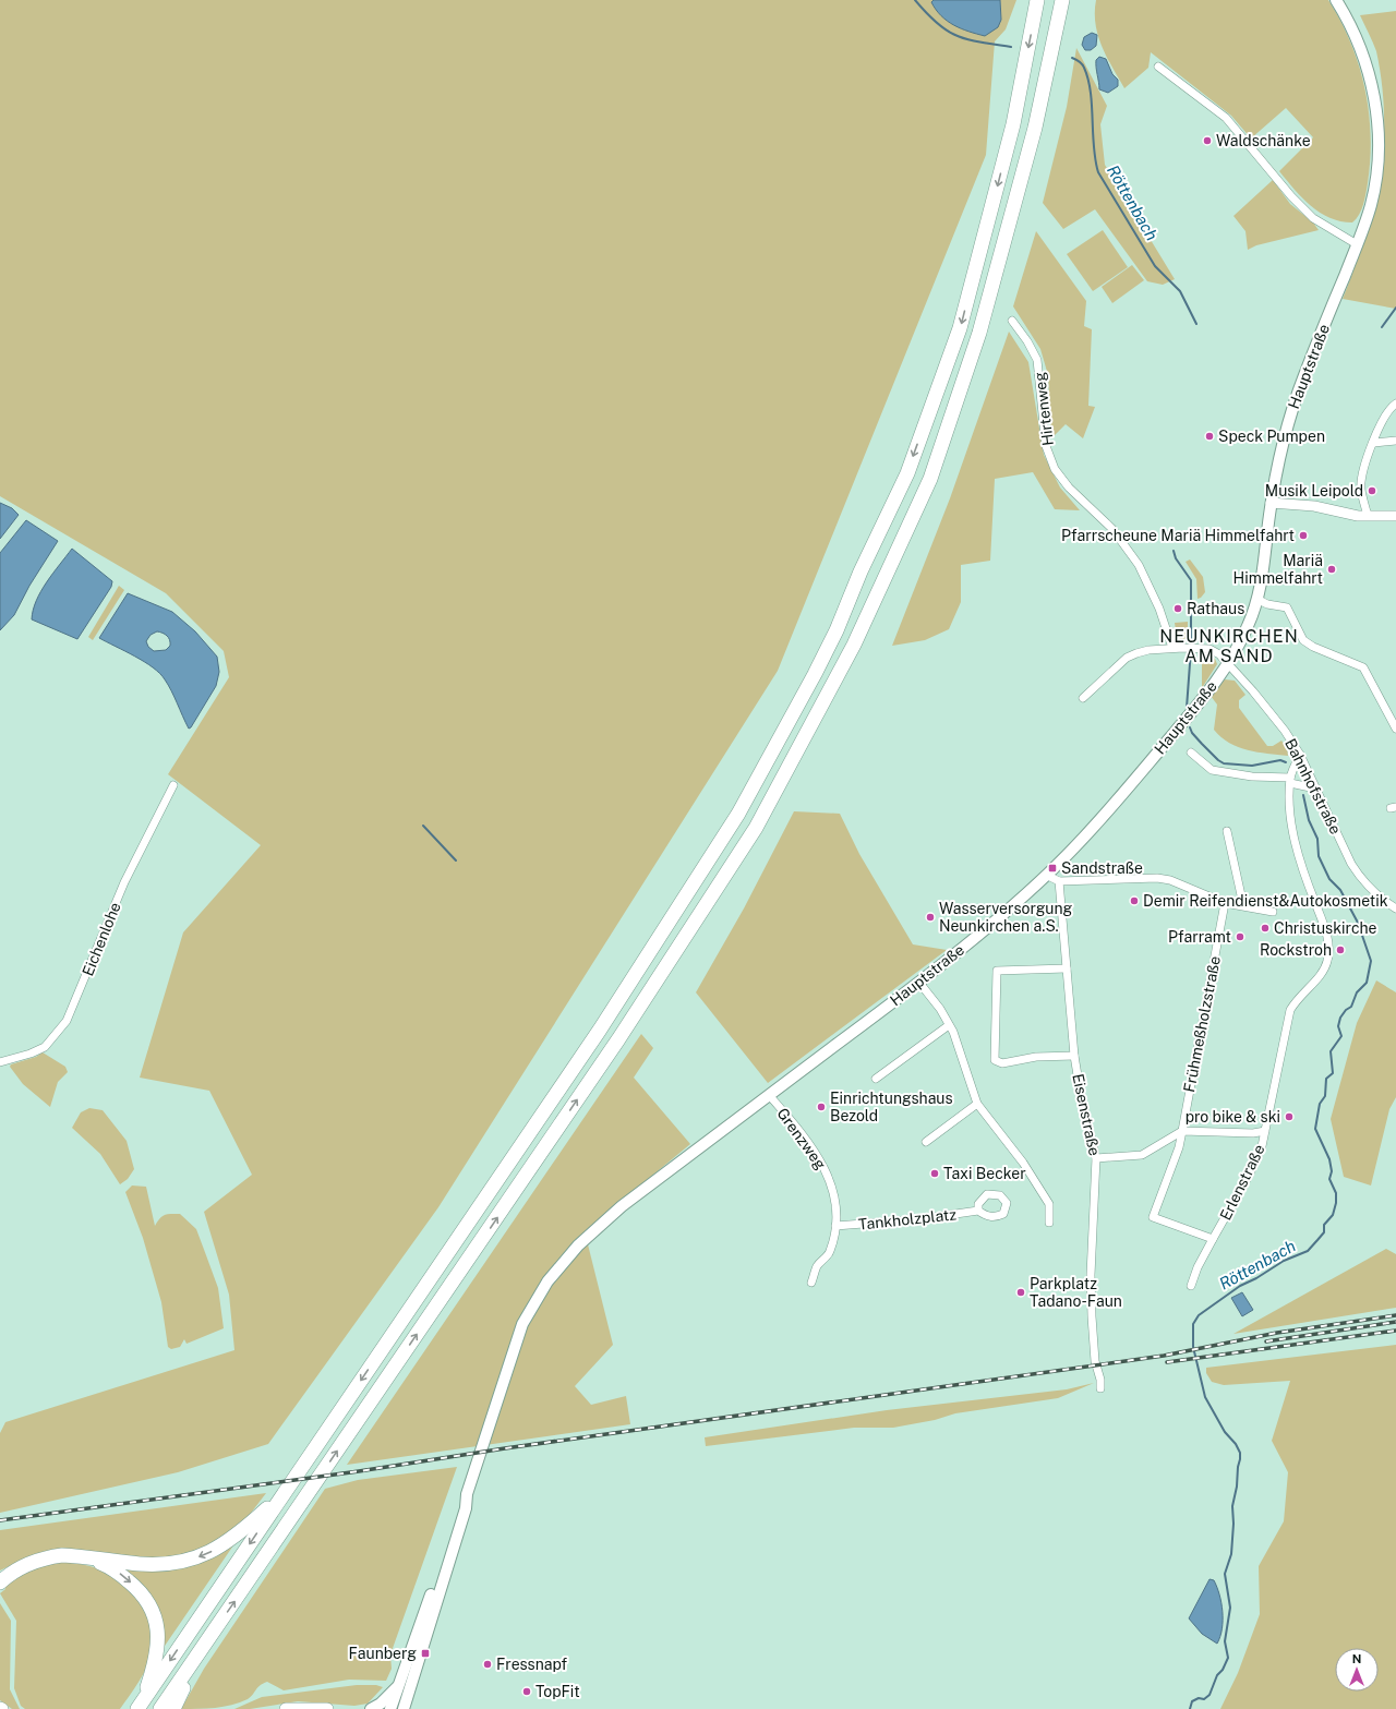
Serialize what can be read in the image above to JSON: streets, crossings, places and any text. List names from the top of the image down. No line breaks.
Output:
{"streets":{"main road":["Hauptstraße"],"street":["Hirtenweg","Bahnhofstraße","Eichenlohe","Frühmeßholzstraße","Eisenstraße","Grenzweg","Erlenstraße","Tankholzplatz"]},"crossings":[["Hauptstraße","Bahnhofstraße"],["Hauptstraße","Grenzweg"],["Hirtenweg","Bahnhofstraße"],["Bahnhofstraße","Erlenstraße"],["Frühmeßholzstraße","Erlenstraße"],["Grenzweg","Tankholzplatz"]],"districts":["NEUNKIRCHEN AM SAND"],"water":["Röttenbach"],"places":{"other":["Waldschänke","Speck Pumpen","Musik Leipold","Pfarrscheune Mariä Himmelfahrt","Mariä Himmelfahrt","Rathaus","Demir Reifendienst&Autokosmetik","Wasserversorgung Neunkirchen a.S.","Christuskirche","Pfarramt","Rockstroh","Einrichtungshaus Bezold","pro bike & ski","Taxi Becker","Parkplatz Tadano-Faun","Fressnapf","TopFit"],"transit":["Sandstraße","Faunberg"]},"north":"top"}
